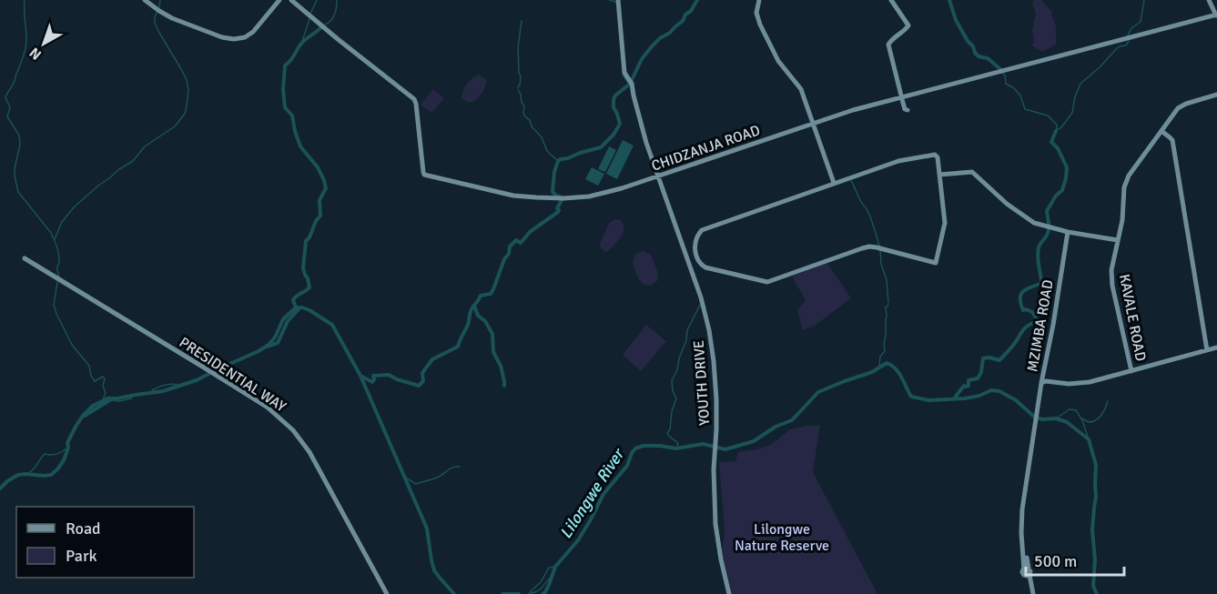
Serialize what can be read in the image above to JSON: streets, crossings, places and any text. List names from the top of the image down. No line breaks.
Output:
{"streets":{"street":["CHIDZANJA ROAD","KAVALE ROAD","MZIMBA ROAD","PRESIDENTIAL WAY","YOUTH DRIVE"]},"crossings":[["CHIDZANJA ROAD","YOUTH DRIVE"]],"water":["Lilongwe River"],"parks":["Lilongwe Nature Reserve"],"legend":["Road","Park"],"scale_bar":"500 m","north":"bottom left"}
